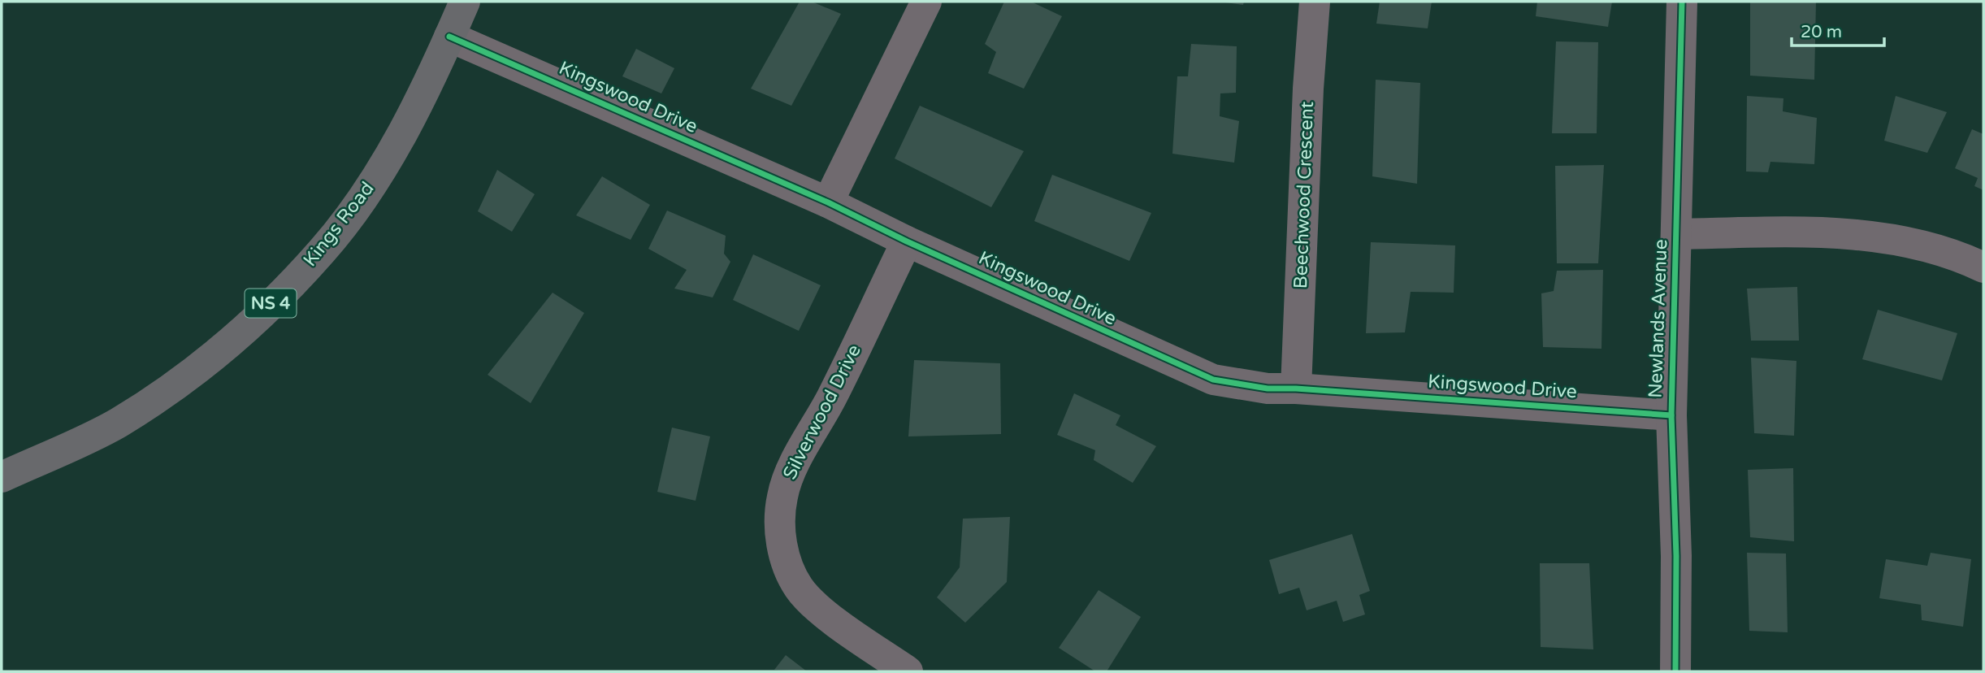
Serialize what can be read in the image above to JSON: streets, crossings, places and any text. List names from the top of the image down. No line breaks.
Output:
{"streets":{"main road":["Kings Road","NS 4"],"street":["Kingswood Drive","Beechwood Crescent","Newlands Avenue","Silverwood Drive"]},"crossings":[["Kingswood Drive","Beechwood Crescent"],["Kingswood Drive","Kings Road"],["Kingswood Drive","Newlands Avenue"],["Kingswood Drive","Silverwood Drive"]],"scale_bar":"20 m"}
